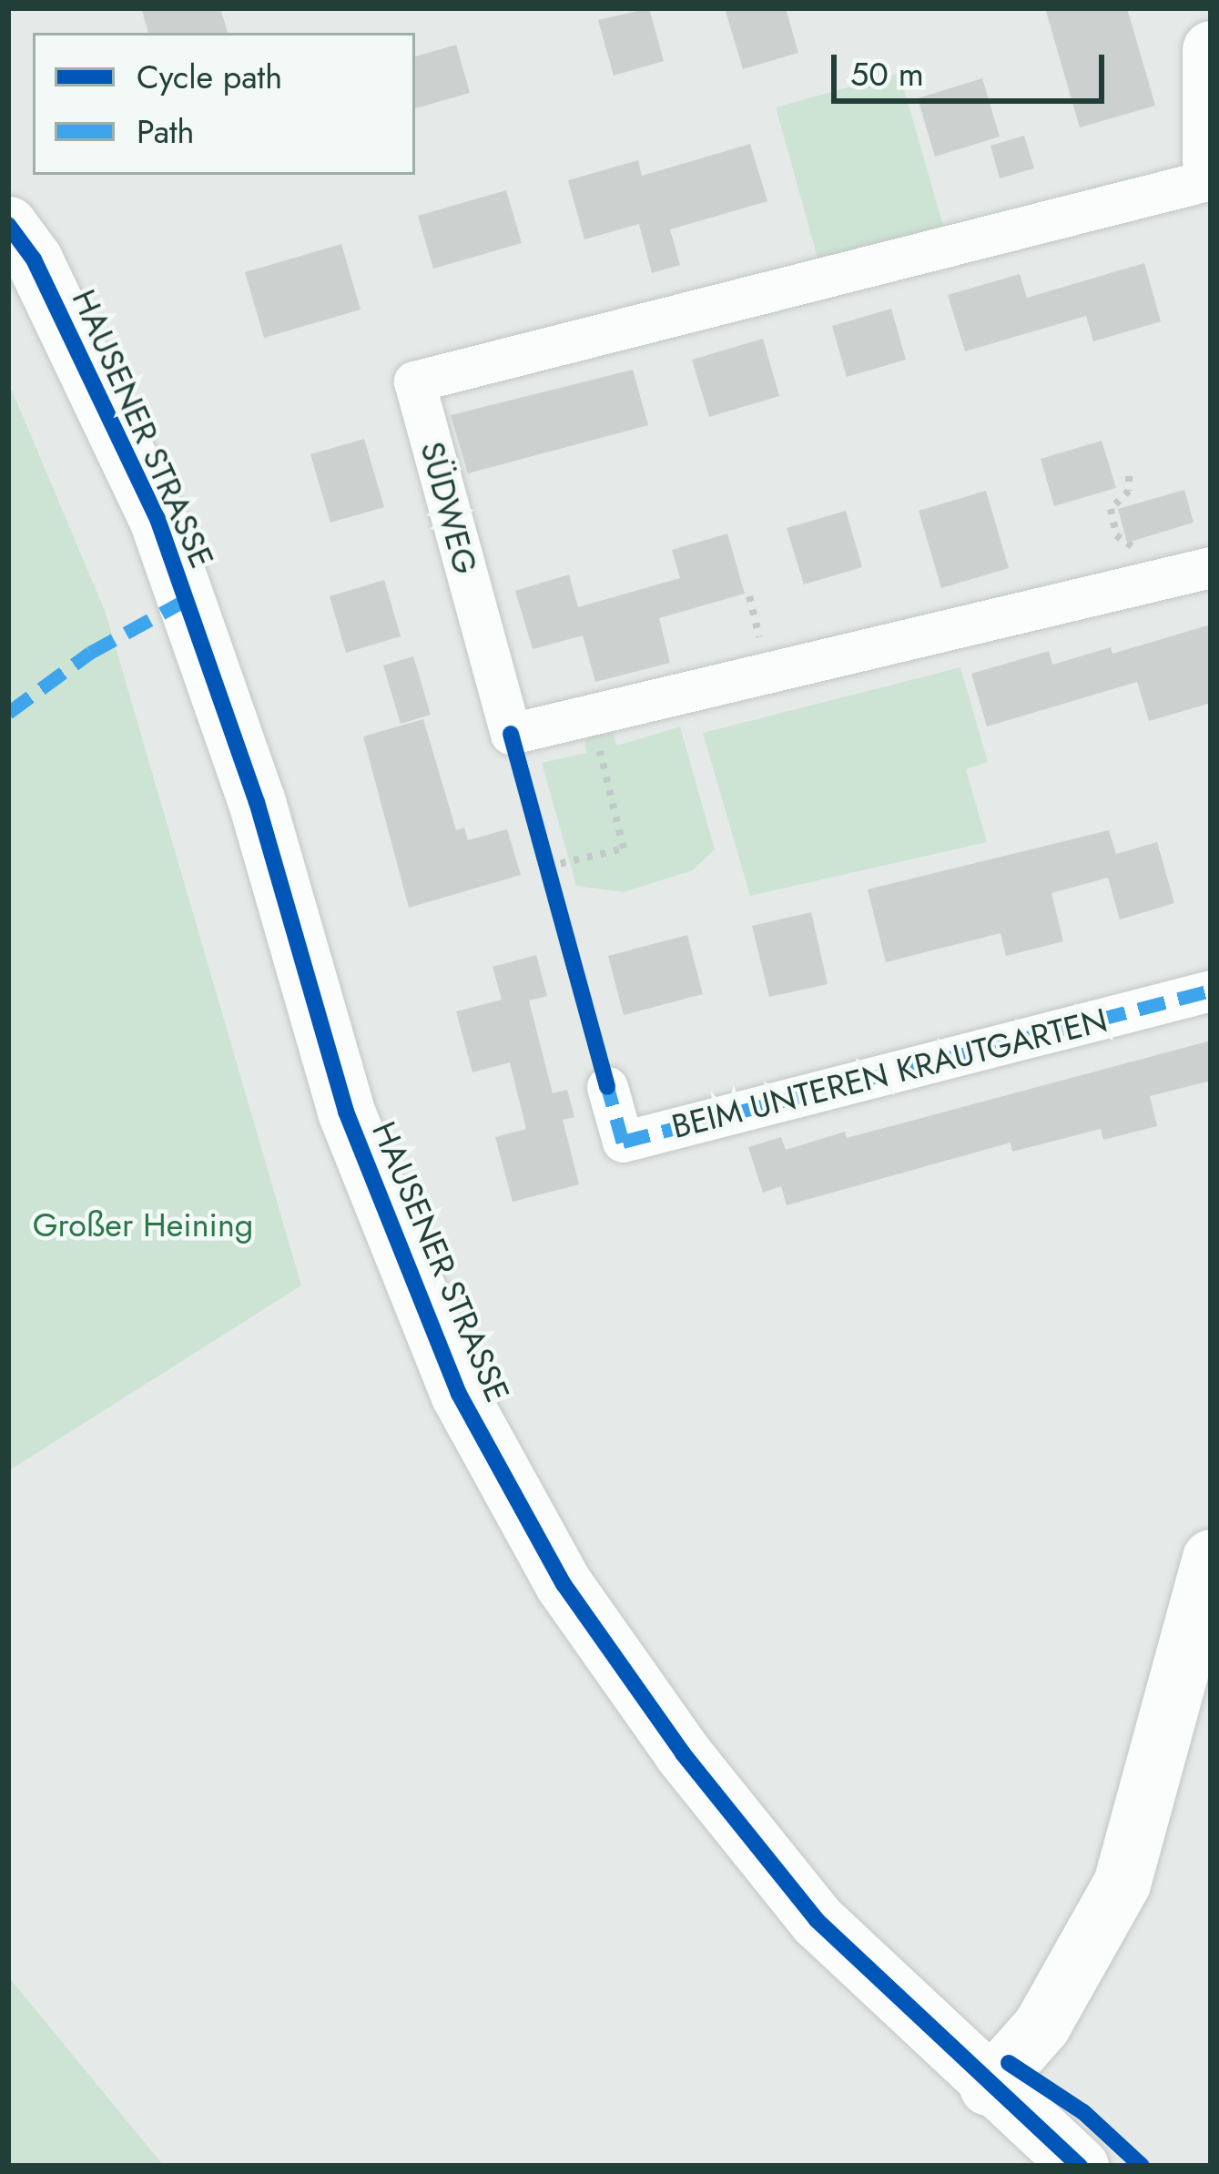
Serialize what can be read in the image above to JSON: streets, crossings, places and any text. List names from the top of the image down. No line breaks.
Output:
{"streets":{"street":["HAUSENER STRASSE","SÜDWEG","BEIM UNTEREN KRAUTGARTEN"]},"parks":["Großer Heining"],"legend":["Cycle path","Path"],"scale_bar":"50 m"}
